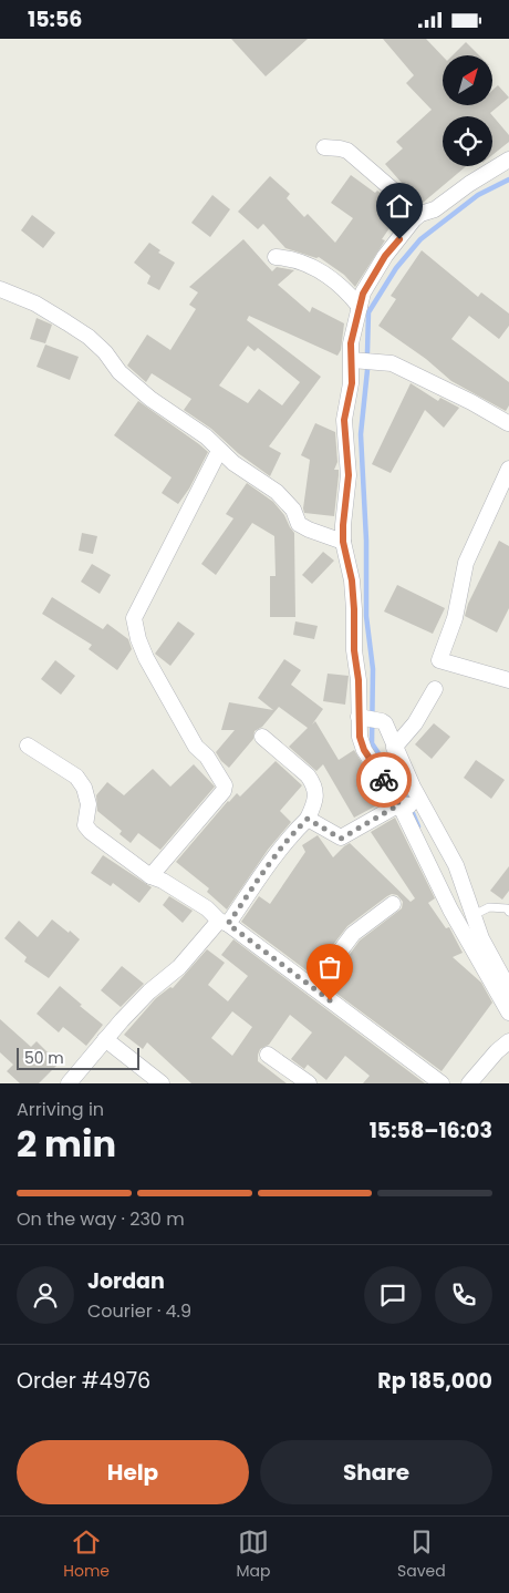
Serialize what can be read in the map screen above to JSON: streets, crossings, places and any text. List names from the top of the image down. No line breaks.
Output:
{"scale_bar":"50 m","north":"top right","page":{"status":"15:56","scale":"50 m","heading":["2 min","Arriving in","15:58–16:03"],"panel":["Jordan","Courier · 4.9","Order #4976","Rp 185,000"],"bar":"On the way · 230 m","buttons":["Help","Share"],"tabs":["Home","Map","Saved"]}}
